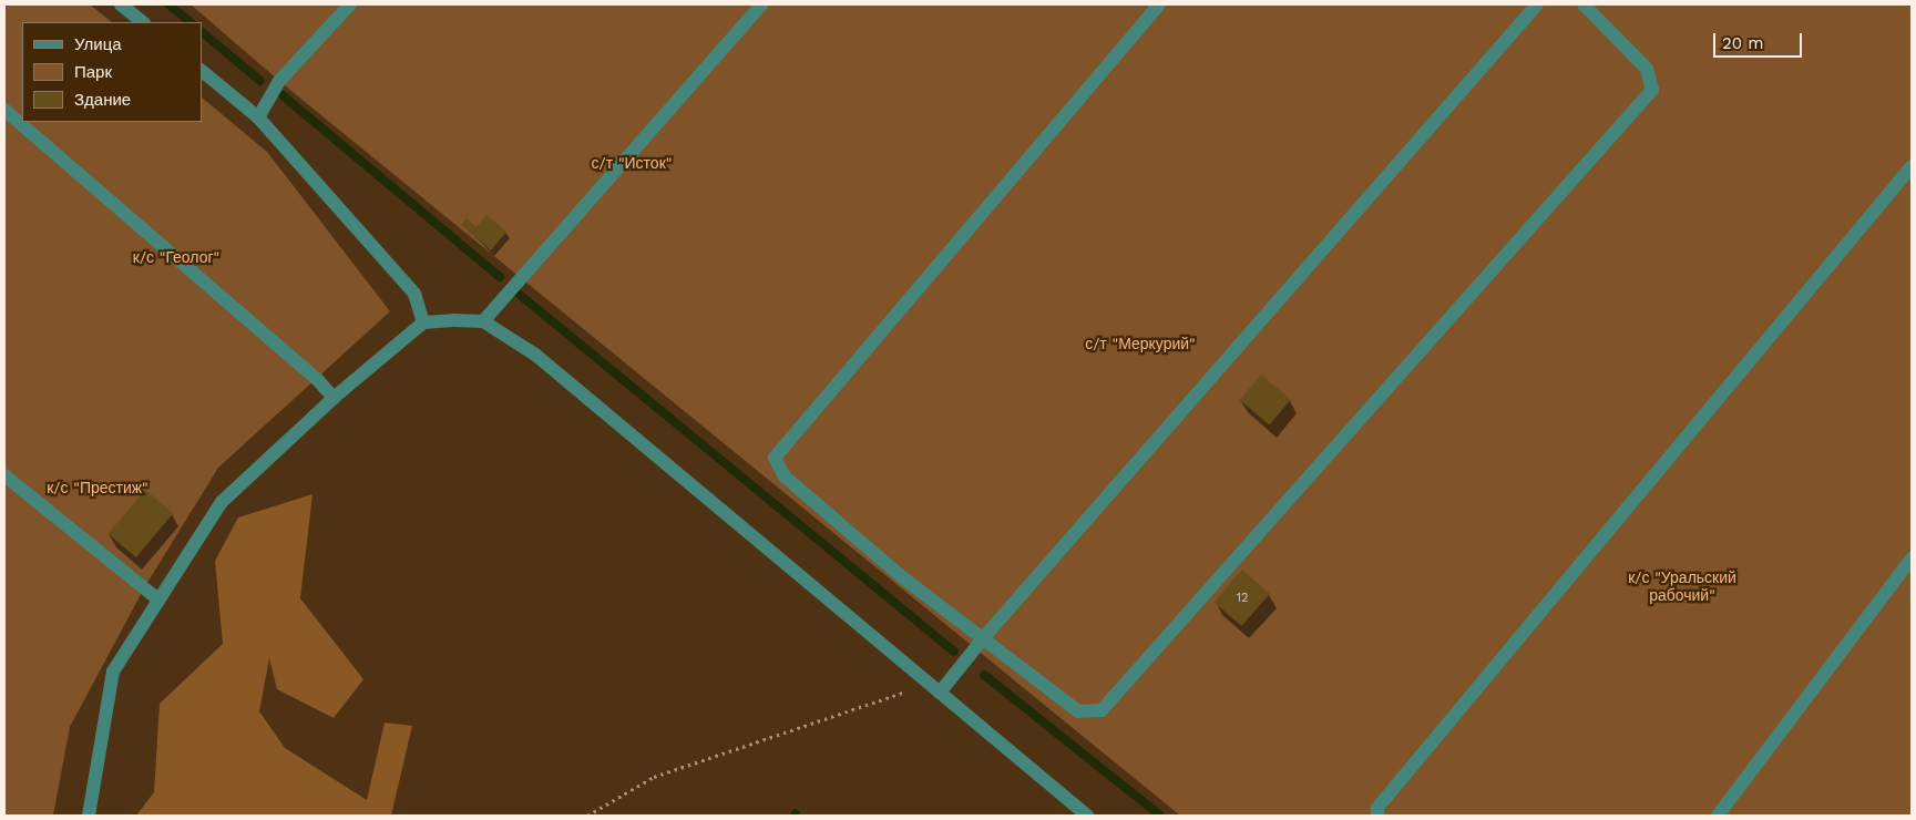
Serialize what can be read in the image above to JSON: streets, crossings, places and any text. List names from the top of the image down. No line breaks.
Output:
{"parks":["с/т \"Исток\"","к/с \"Геолог\"","с/т \"Меркурий\"","к/с \"Престиж\"","к/с \"Уральский рабочий\""],"house_numbers":["12"],"legend":["Улица","Парк","Здание"],"scale_bar":"20 m"}
